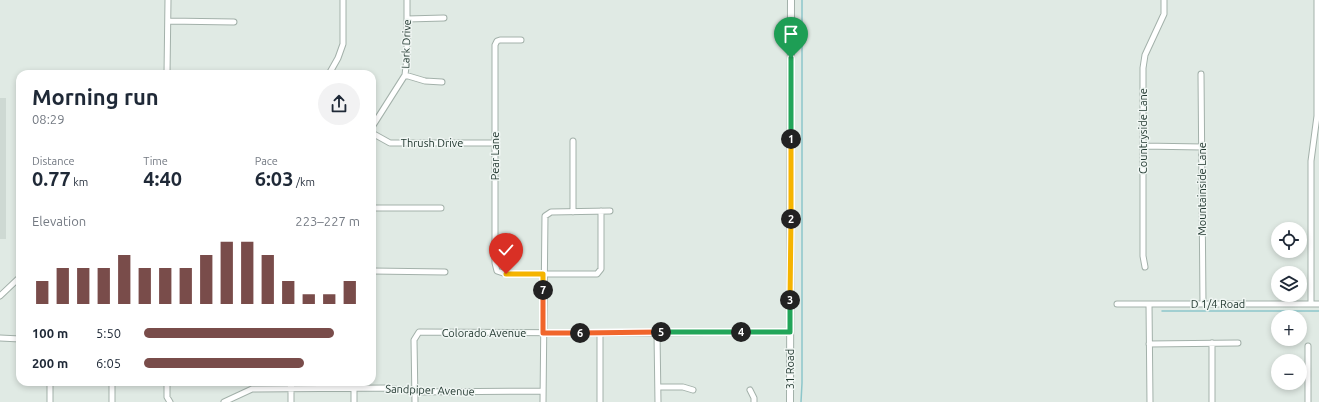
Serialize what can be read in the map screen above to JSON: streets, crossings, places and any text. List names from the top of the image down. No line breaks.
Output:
{"streets":{"street":["Lark Drive","Countryside Lane","Thrush Drive","Pear Lane","Mountainside Lane","D 1/4 Road","Colorado Avenue","31 Road","Sandpiper Avenue"]},"crossings":[["Thrush Drive","Pear Lane"],["Mountainside Lane","D 1/4 Road"],["Colorado Avenue","31 Road"],["Colorado Avenue","Sandpiper Avenue"]],"page":{"heading":["Morning run","08:29"],"pins":["1","2","7","3","4","5","6"],"stats":[["Distance","0.77 km"],["Time","4:40"],["Pace","6:03 /km"]],"chart":["Elevation","223–227 m"],"map_buttons":["+","−"],"list":[{"name":"100 m","note":"5:50"},{"name":"200 m","note":"6:05"}]}}
